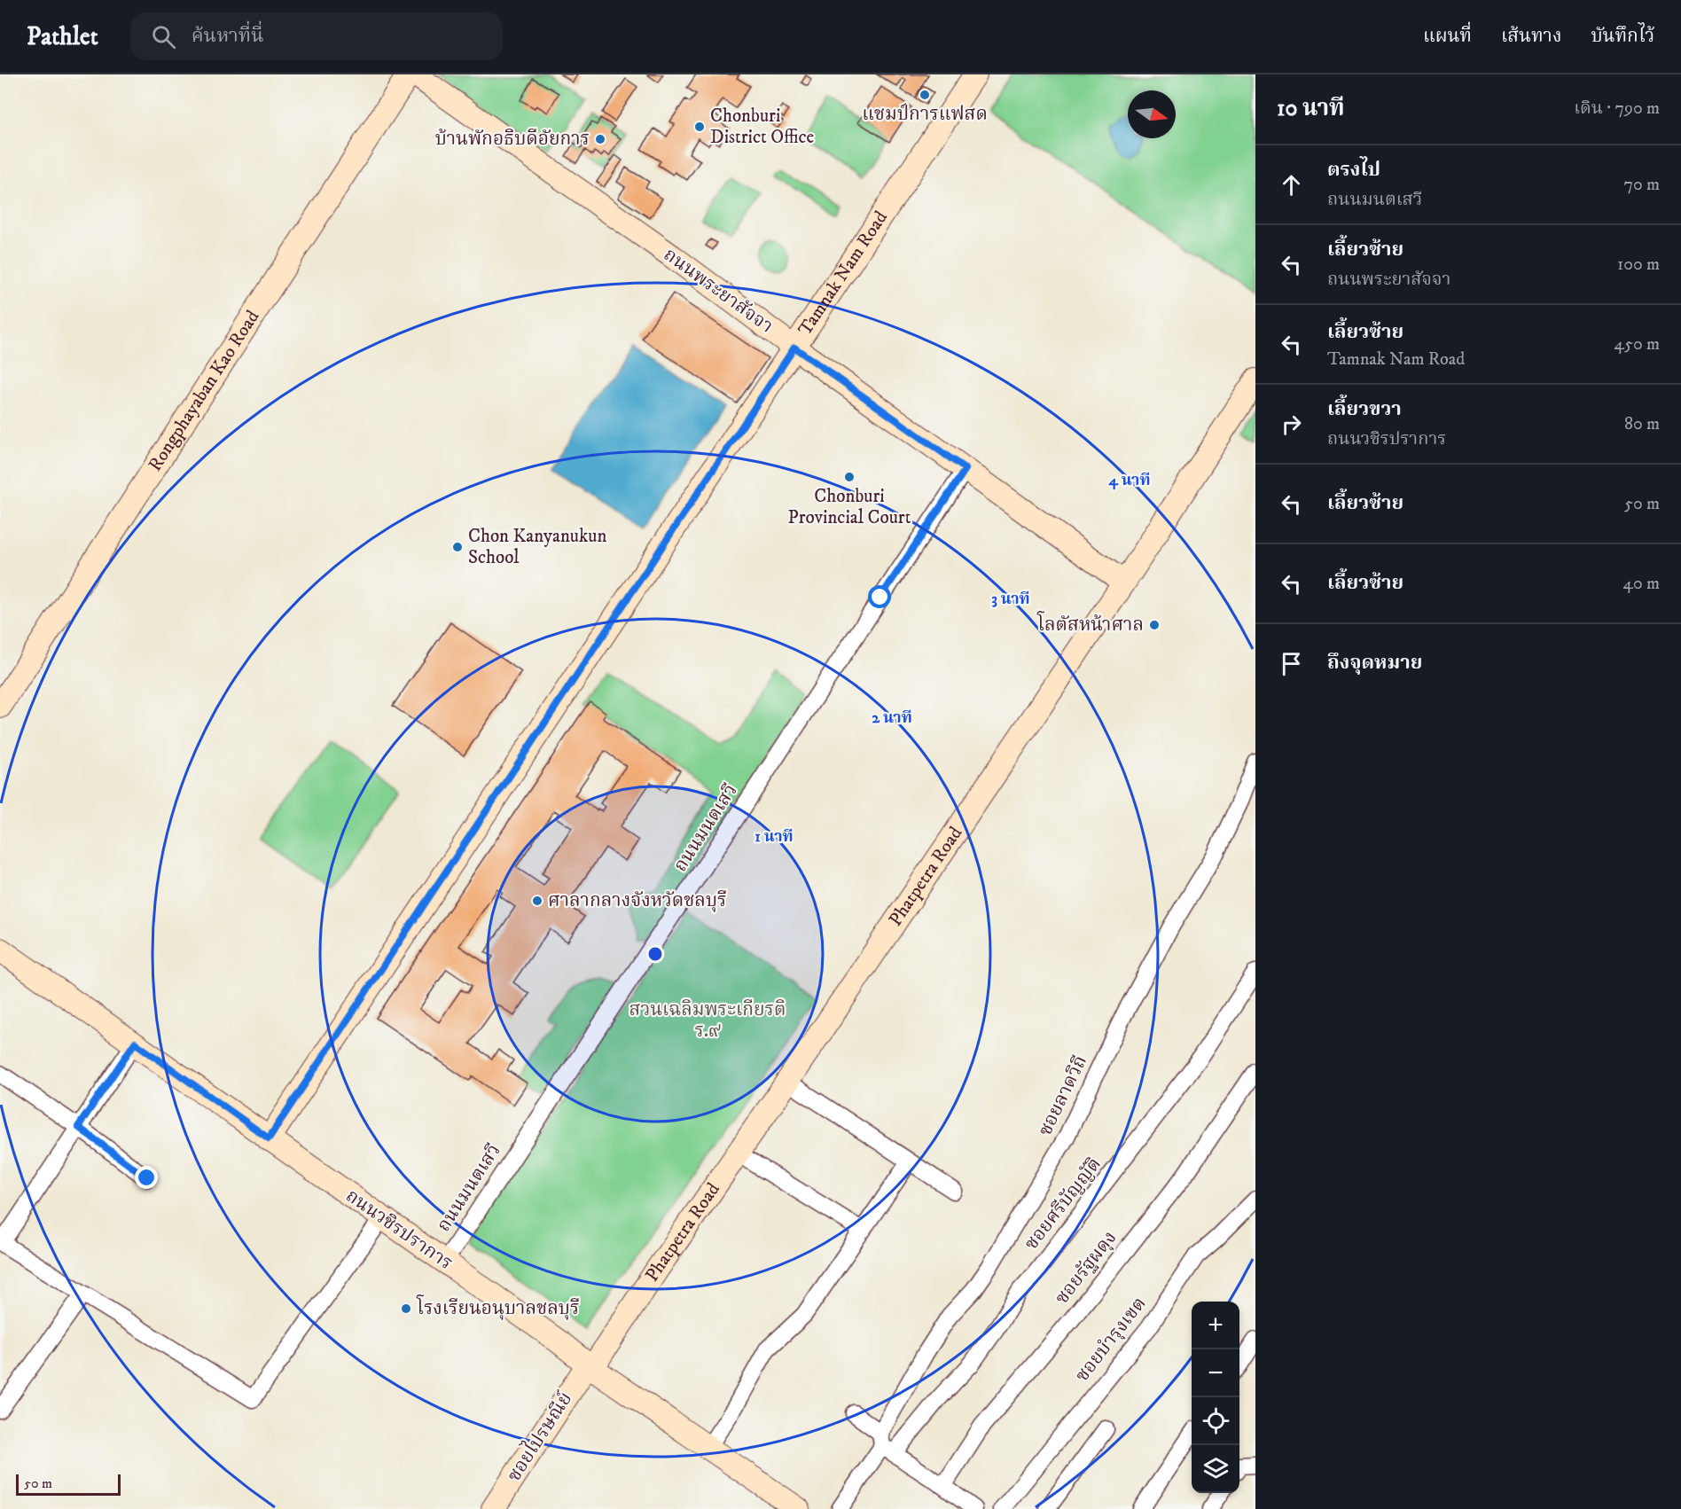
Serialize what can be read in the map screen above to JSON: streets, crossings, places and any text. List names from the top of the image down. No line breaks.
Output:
{"streets":{"street":["Tamnak Nam Road","ถนนพระยาสัจจา","Rongphayaban Kao Road","ถนนมนตเสวี","Phatpetra Road","ซอยลาดวิถี","ซอยศรีบัญญัติ","ถนนวชิรปราการ","ซอยรัฐผดุง","ซอยบำรุงเขต","ซอยไปรษณีย์"]},"crossings":[["Tamnak Nam Road","ถนนพระยาสัจจา"],["Tamnak Nam Road","ถนนวชิรปราการ"],["ถนนพระยาสัจจา","ถนนมนตเสวี"],["ถนนพระยาสัจจา","Phatpetra Road"],["ถนนมนตเสวี","ถนนวชิรปราการ"],["Phatpetra Road","ถนนวชิรปราการ"],["Phatpetra Road","ซอยไปรษณีย์"],["ซอยลาดวิถี","ซอยศรีบัญญัติ"],["ถนนวชิรปราการ","ซอยไปรษณีย์"]],"parks":["สวนเฉลิมพระเกียรติ ร.๙"],"places":["แชมป์การแฟสด","Chonburi District Office","บ้านพักอธิบดีอัยการ","Chonburi Provincial Court","Chon Kanyanukun School","โลตัสหน้าศาล","ศาลากลางจังหวัดชลบุรี","โรงเรียนอนุบาลชลบุรี"],"scale_bar":"50 m","north":"right","page":{"header":"Pathlet","search":"ค้นหาที่นี่","nav":["แผนที่","เส้นทาง","บันทึกไว้"],"heading":["10 นาที","เดิน · 790 m"],"list":[["ตรงไป","ถนนมนตเสวี","70 m"],["เลี้ยวซ้าย","ถนนพระยาสัจจา","100 m"],["เลี้ยวซ้าย","Tamnak Nam Road","450 m"],["เลี้ยวขวา","ถนนวชิรปราการ","80 m"],["เลี้ยวซ้าย","50 m"],["เลี้ยวซ้าย","40 m"],"ถึงจุดหมาย"],"map_buttons":["+","−"],"scale":"50 m"},"rings":["4 นาที","3 นาที","2 นาที","1 นาที"]}
